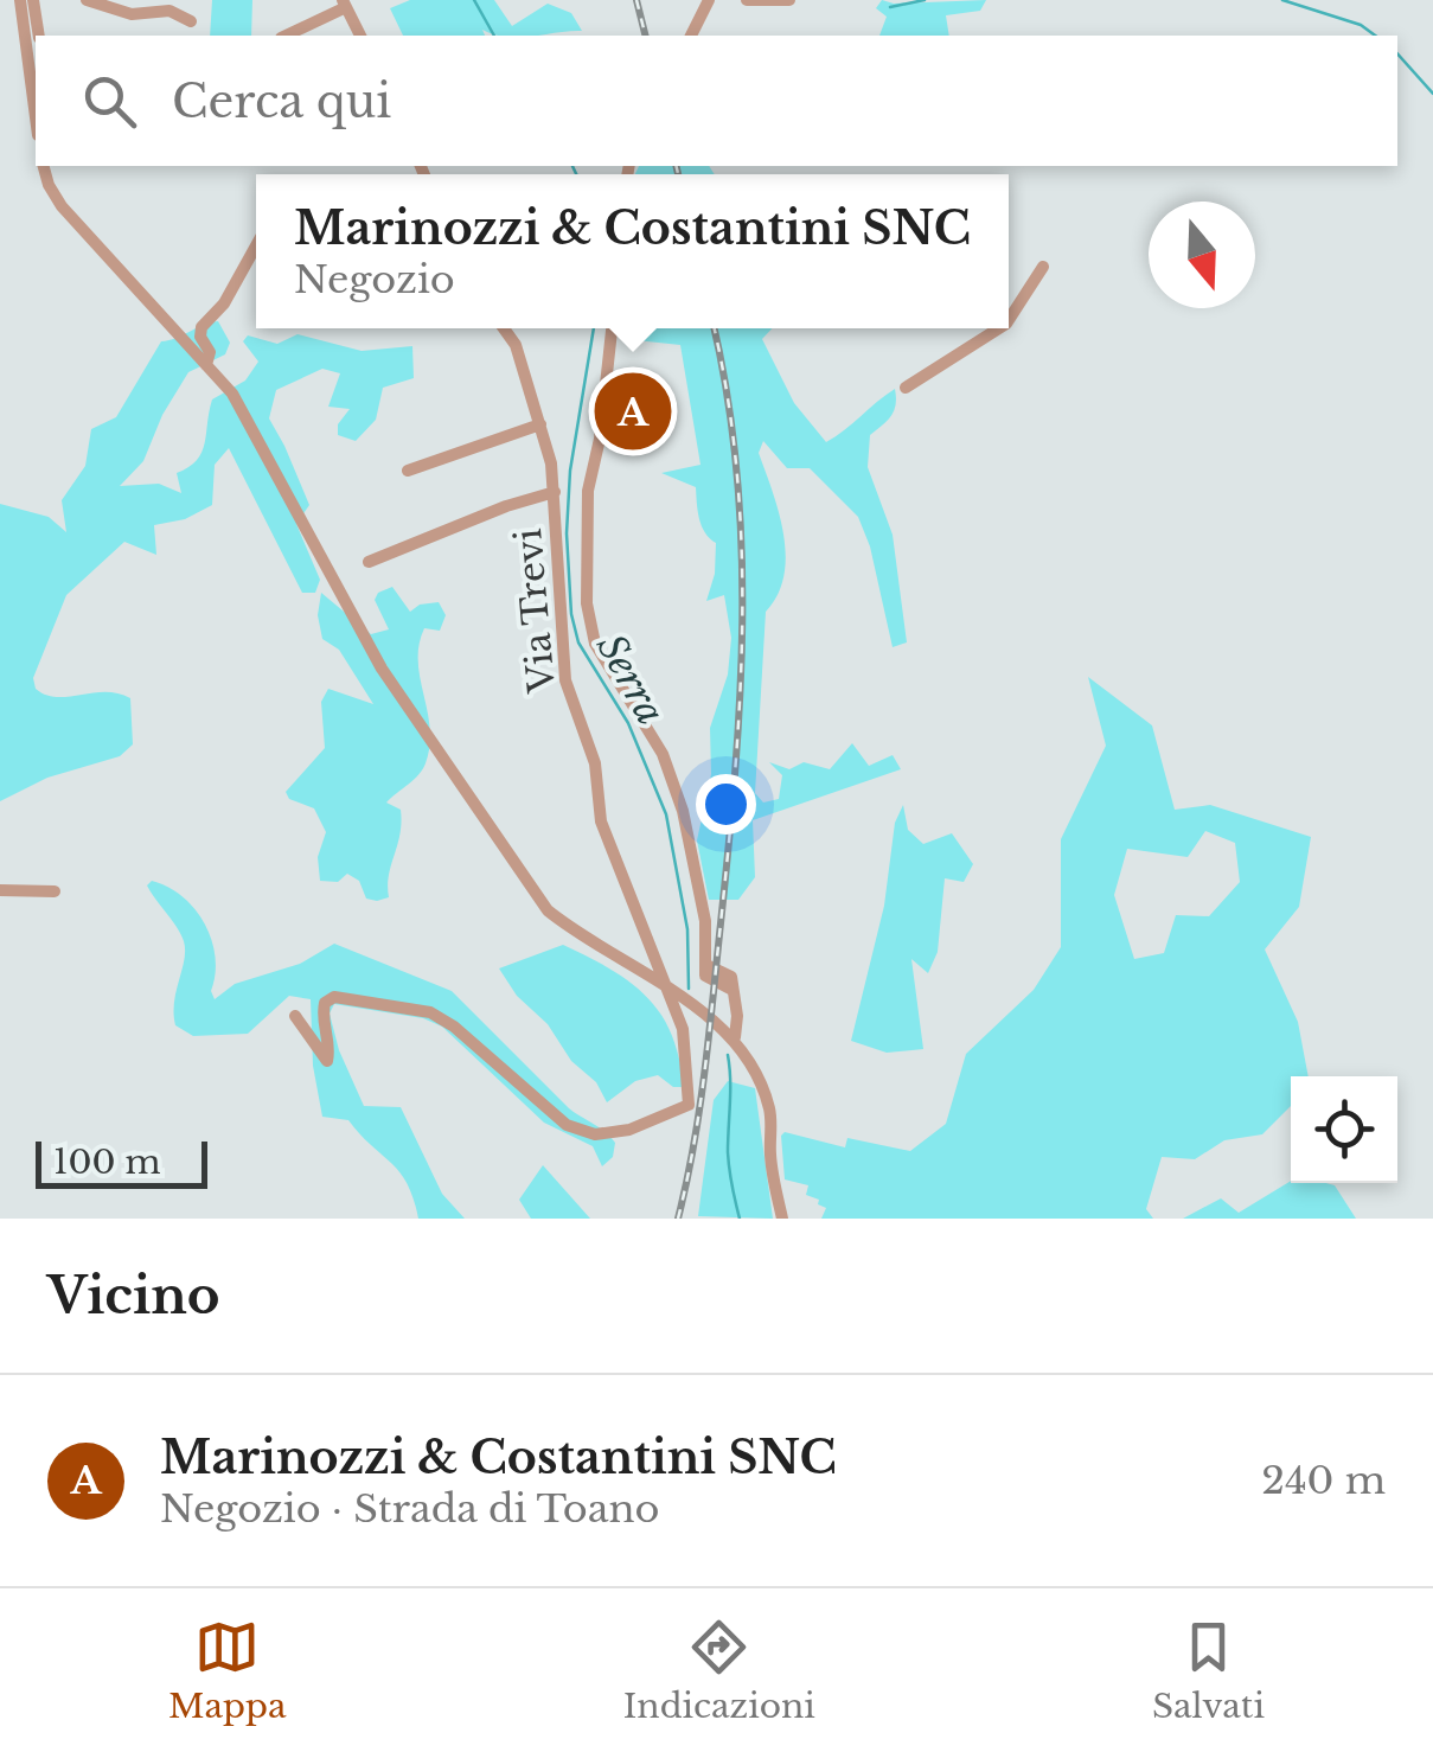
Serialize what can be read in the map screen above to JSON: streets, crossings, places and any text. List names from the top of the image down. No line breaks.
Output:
{"streets":{"street":["Via Trevi"]},"water":["Serra"],"scale_bar":"100 m","north":"bottom","page":{"search":"Cerca qui","popup":["Marinozzi & Costantini SNC","Negozio"],"pins":"A","scale":"100 m","heading":"Vicino","list":[{"mark":"A","name":"Marinozzi & Costantini SNC","note":"Negozio · Strada di Toano","value":"240 m"}],"nav":["Mappa","Indicazioni","Salvati"]}}
